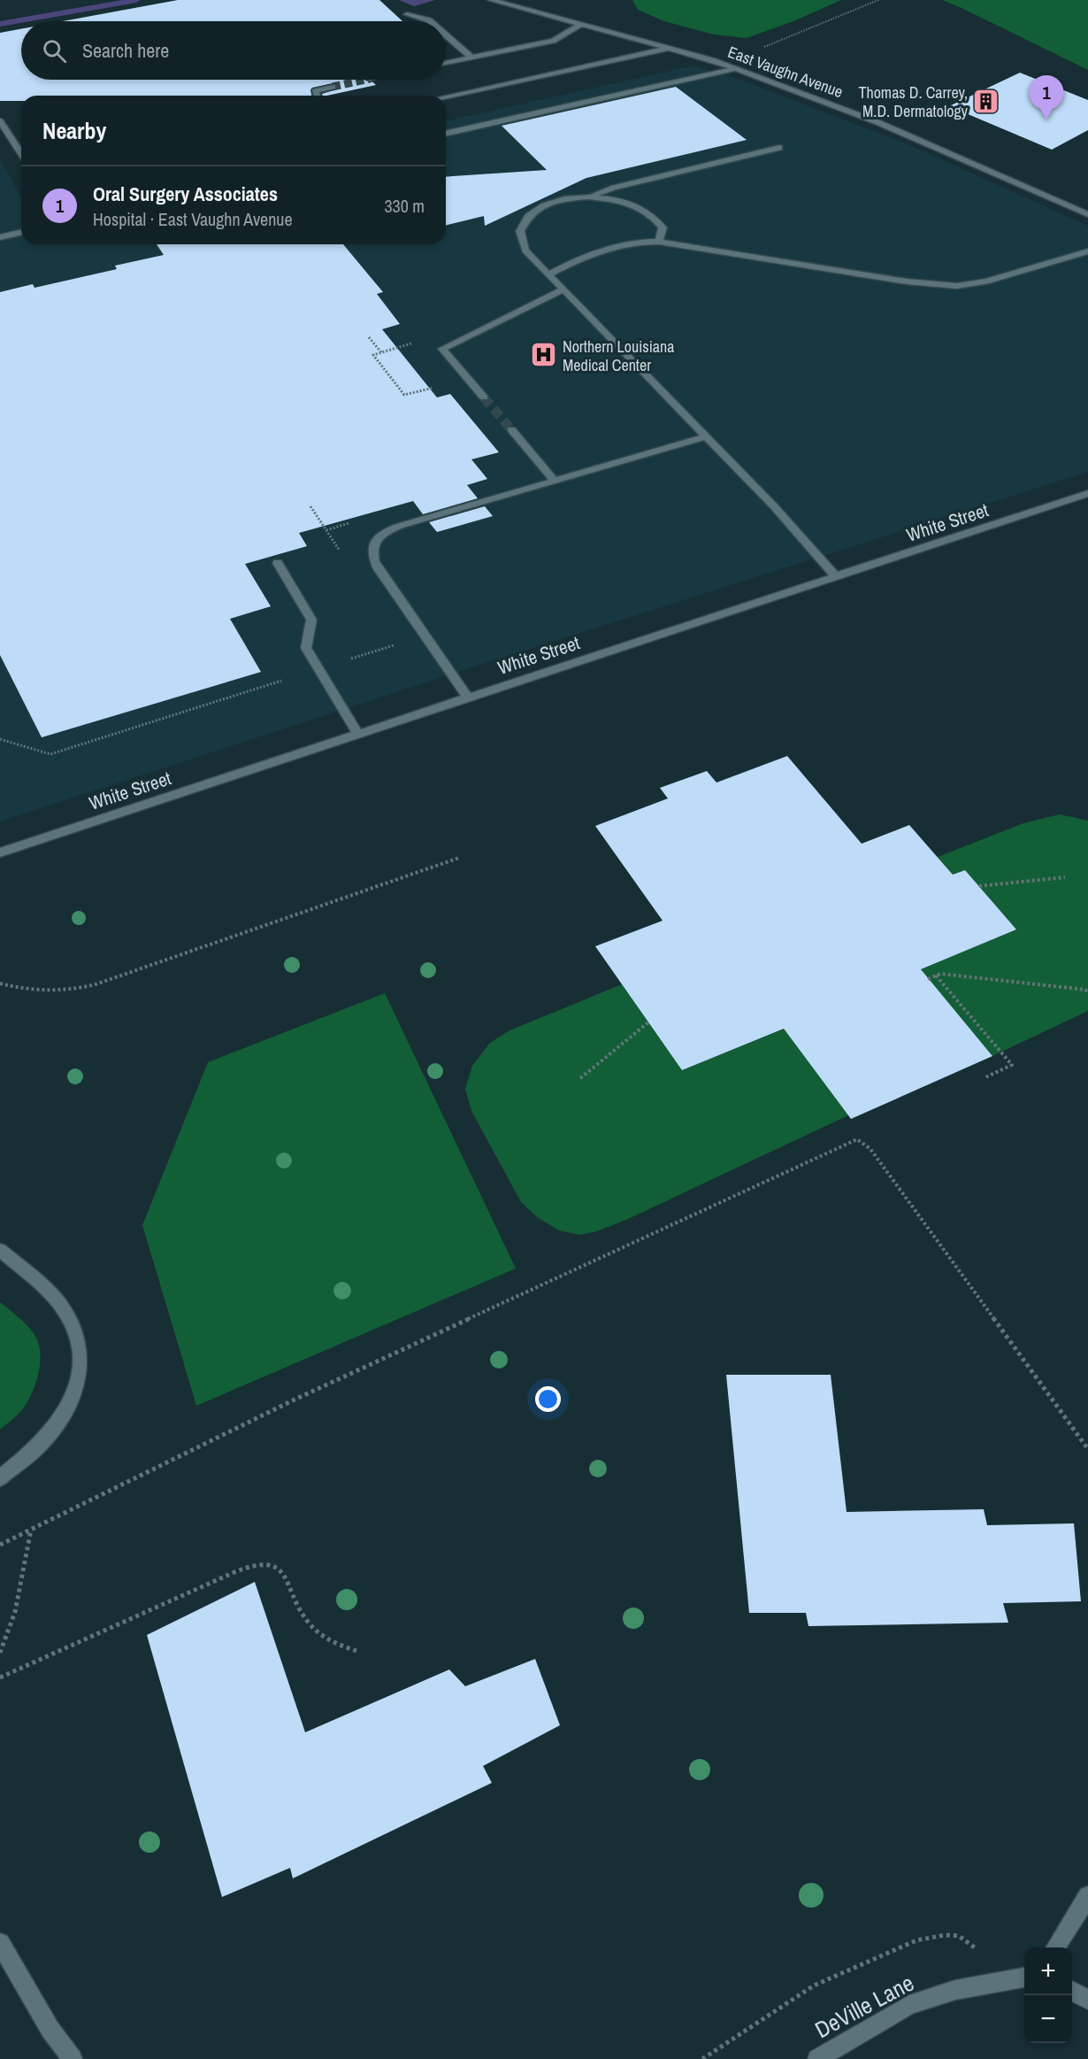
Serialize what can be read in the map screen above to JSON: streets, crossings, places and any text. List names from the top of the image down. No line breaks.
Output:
{"streets":{"street":["East Vaughn Avenue","White Street","DeVille Lane"]},"places":{"building":["Thomas D. Carrey, M.D. Dermatology"],"hospital":["Northern Louisiana Medical Center"]},"page":{"search":"Search here","pins":"1","heading":"Nearby","list":[{"mark":"1","name":"Oral Surgery Associates","note":"Hospital · East Vaughn Avenue","value":"330 m"}],"map_buttons":["+","−"]}}
